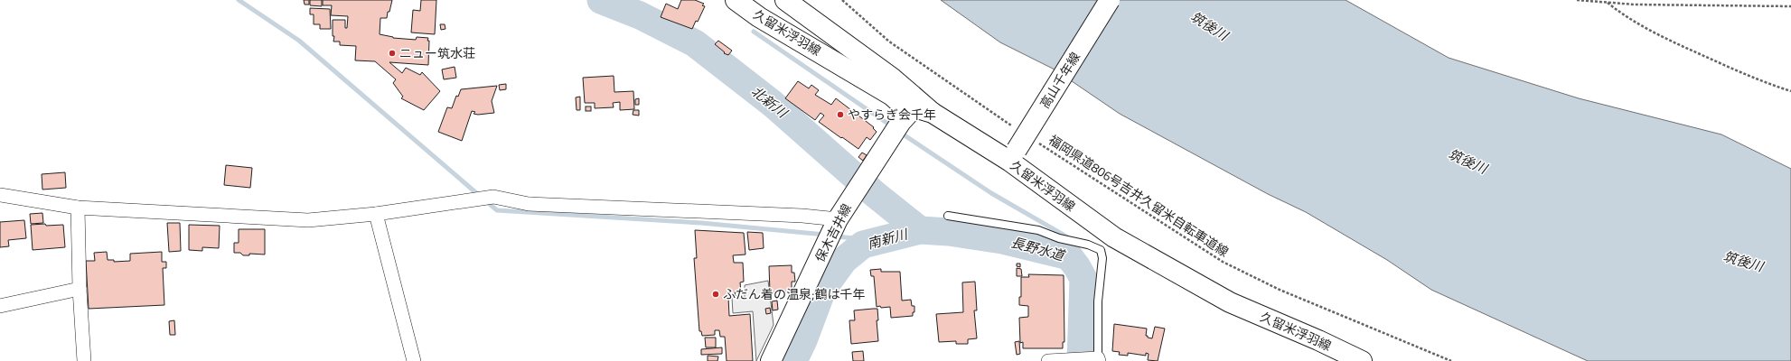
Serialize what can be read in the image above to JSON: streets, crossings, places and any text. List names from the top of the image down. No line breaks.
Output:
{"streets":{"main road":["久留米浮羽線","高山千年線","保木吉井線"],"path":["福岡県道806号吉井久留米自転車道線"]},"crossings":[["久留米浮羽線","高山千年線"],["久留米浮羽線","保木吉井線"]],"water":["筑後川","北新川","南新川","長野水道"],"places":["ニュー筑水荘","やすらぎ会千年","ふだん着の温泉;鶴は千年"]}
